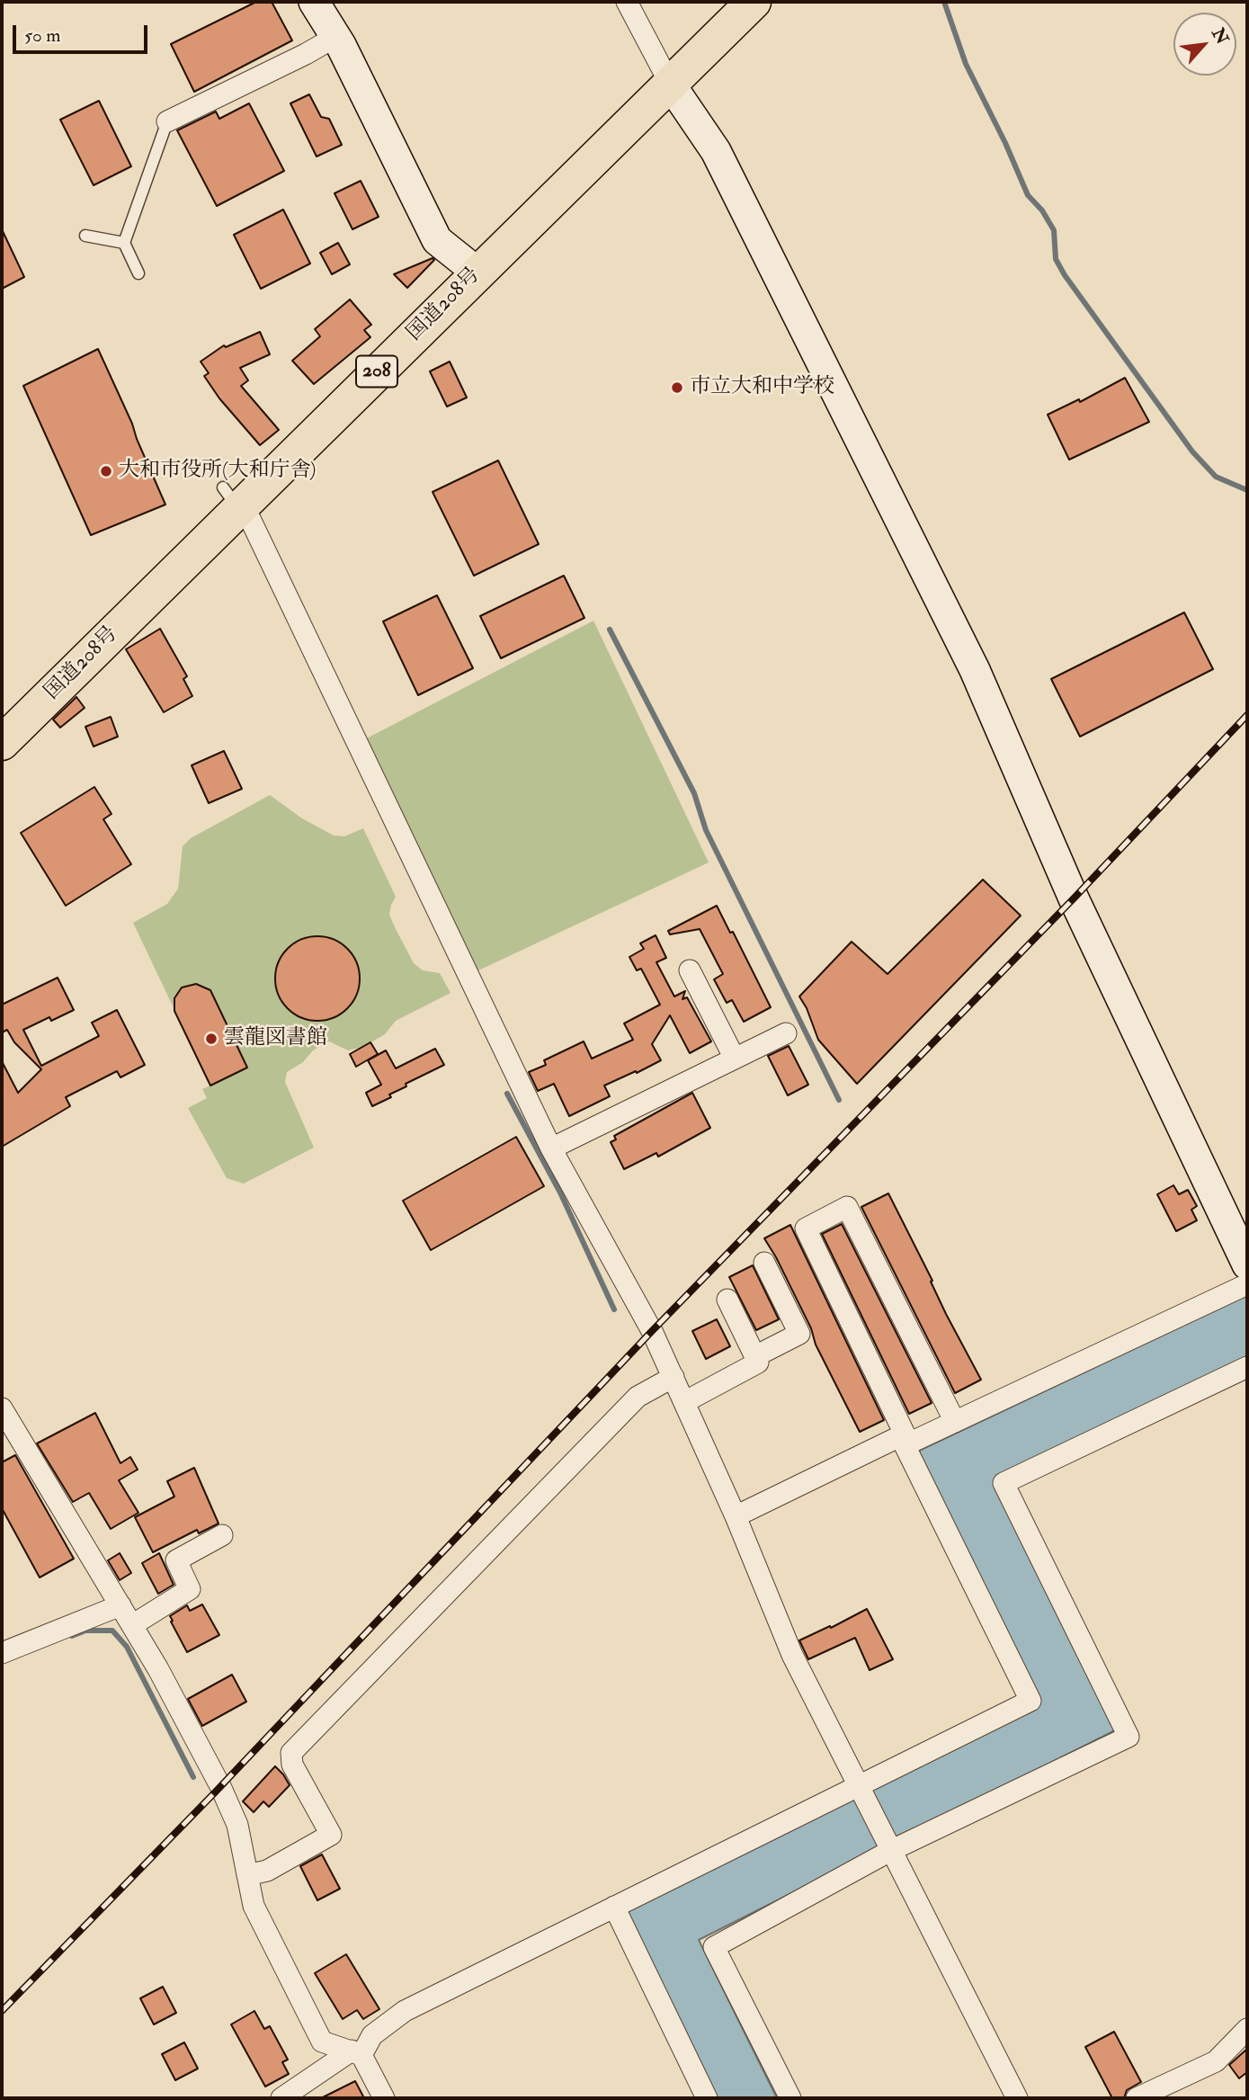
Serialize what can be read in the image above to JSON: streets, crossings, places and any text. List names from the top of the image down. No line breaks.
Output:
{"streets":{"highway":["国道208号","208"]},"places":["市立大和中学校","大和市役所(大和庁舎)","雲龍図書館"],"scale_bar":"50 m","north":"top right"}
